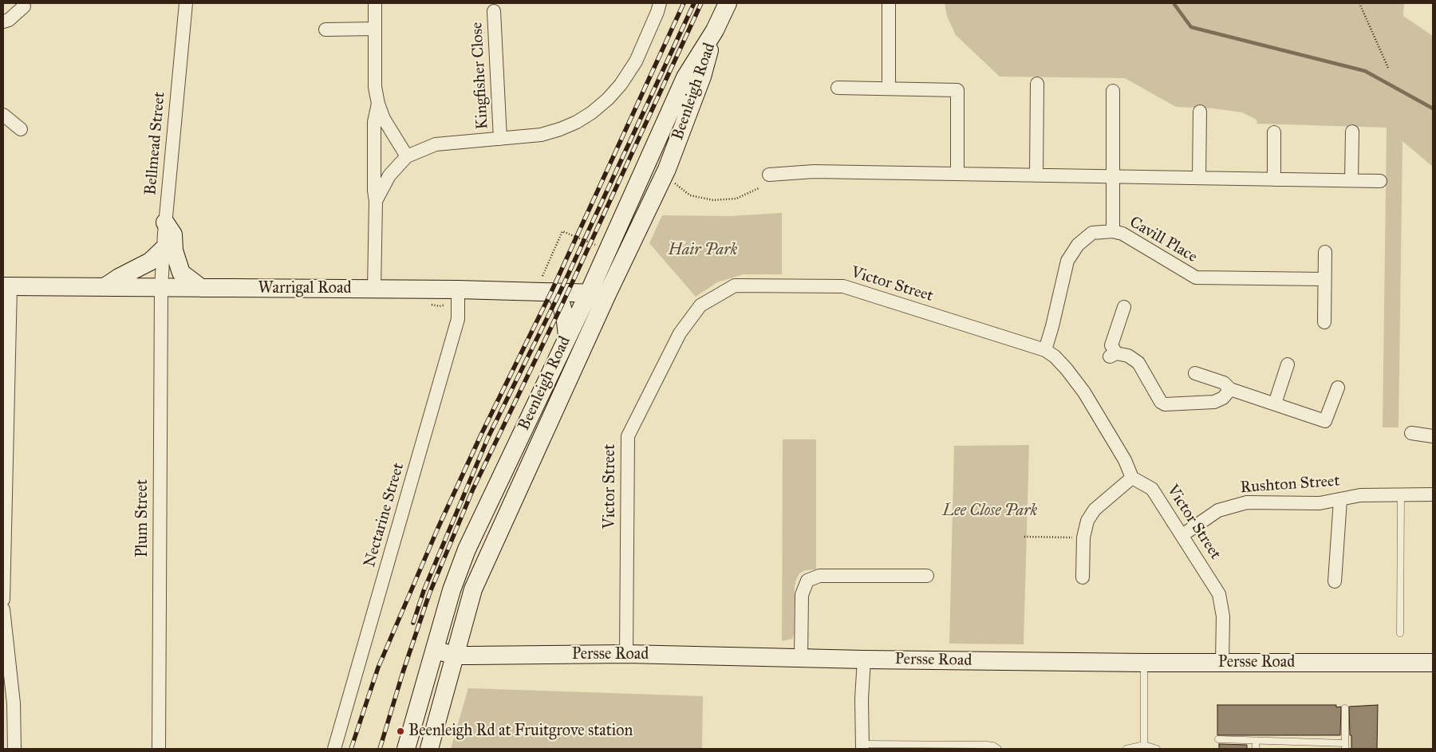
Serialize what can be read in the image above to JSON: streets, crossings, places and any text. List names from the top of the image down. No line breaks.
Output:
{"streets":{"main road":["Beenleigh Road","Warrigal Road","Persse Road"],"street":["Kingfisher Close","Bellmead Street","Cavill Place","Victor Street","Rushton Street","Nectarine Street","Plum Street"]},"crossings":[["Beenleigh Road","Warrigal Road"],["Beenleigh Road","Persse Road"],["Bellmead Street","Warrigal Road"],["Bellmead Street","Plum Street"],["Cavill Place","Victor Street"],["Victor Street","Rushton Street"],["Victor Street","Persse Road"],["Warrigal Road","Nectarine Street"],["Warrigal Road","Plum Street"]],"parks":["Hair Park","Lee Close Park"],"places":["Beenleigh Rd at Fruitgrove station"]}
